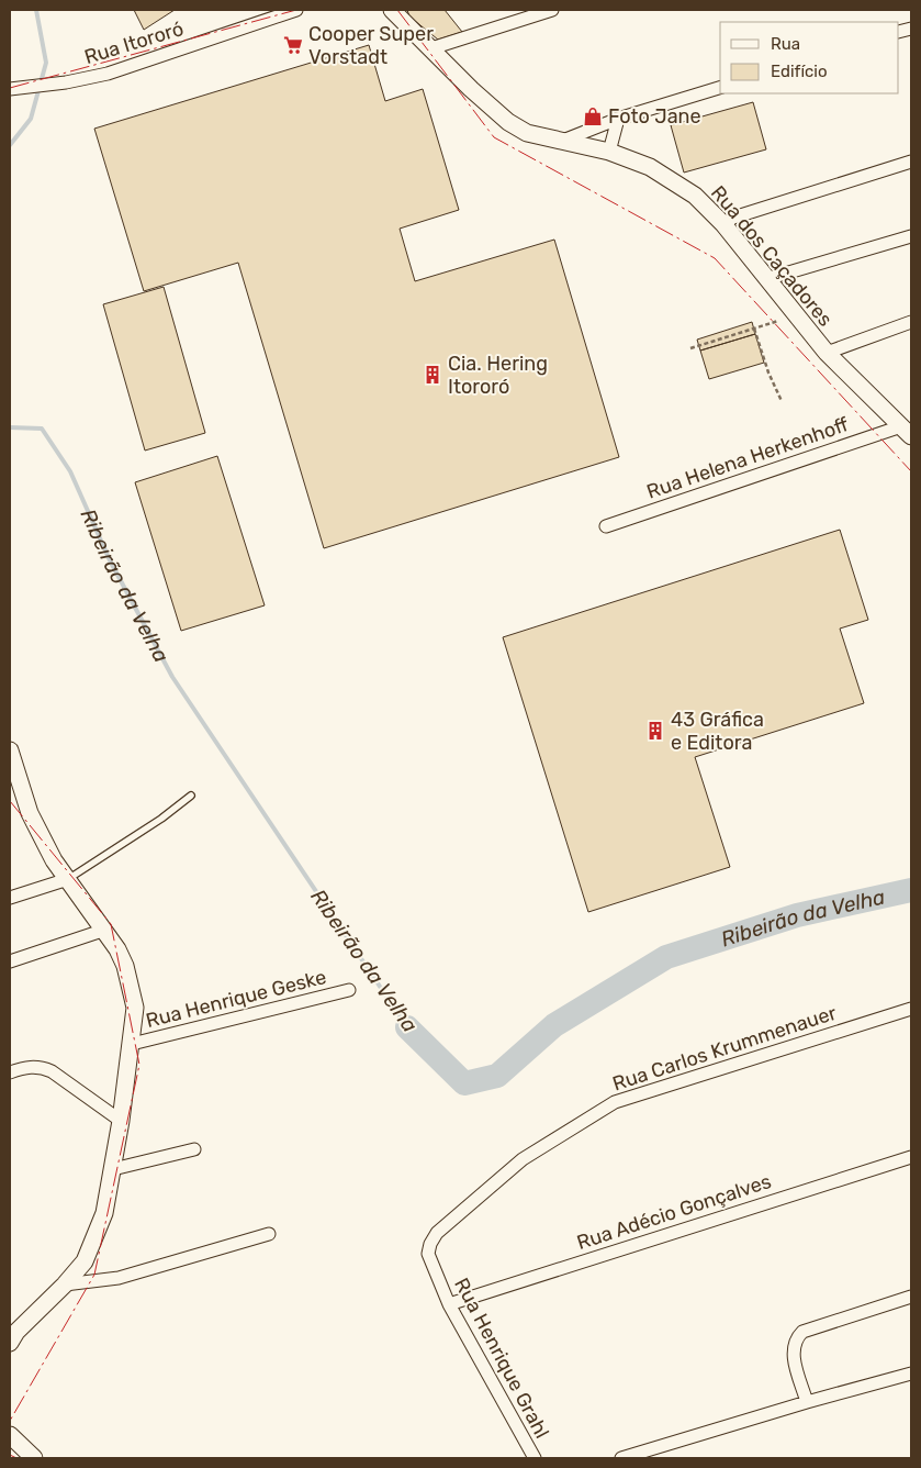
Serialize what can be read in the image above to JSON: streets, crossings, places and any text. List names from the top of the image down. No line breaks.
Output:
{"streets":{"main road":["Rua dos Caçadores"],"street":["Rua Itororó","Rua Helena Herkenhoff","Rua Henrique Geske","Rua Carlos Krummenauer","Rua Adécio Gonçalves","Rua Henrique Grahl"]},"crossings":[["Rua dos Caçadores","Rua Helena Herkenhoff"],["Rua Carlos Krummenauer","Rua Henrique Grahl"],["Rua Adécio Gonçalves","Rua Henrique Grahl"]],"water":["Ribeirão da Velha"],"places":{"supermarket":["Cooper Super Vorstadt"],"shop":["Foto Jane"],"building":["Cia. Hering Itororó","43 Gráfica e Editora"]},"legend":["Rua","Edifício"]}
